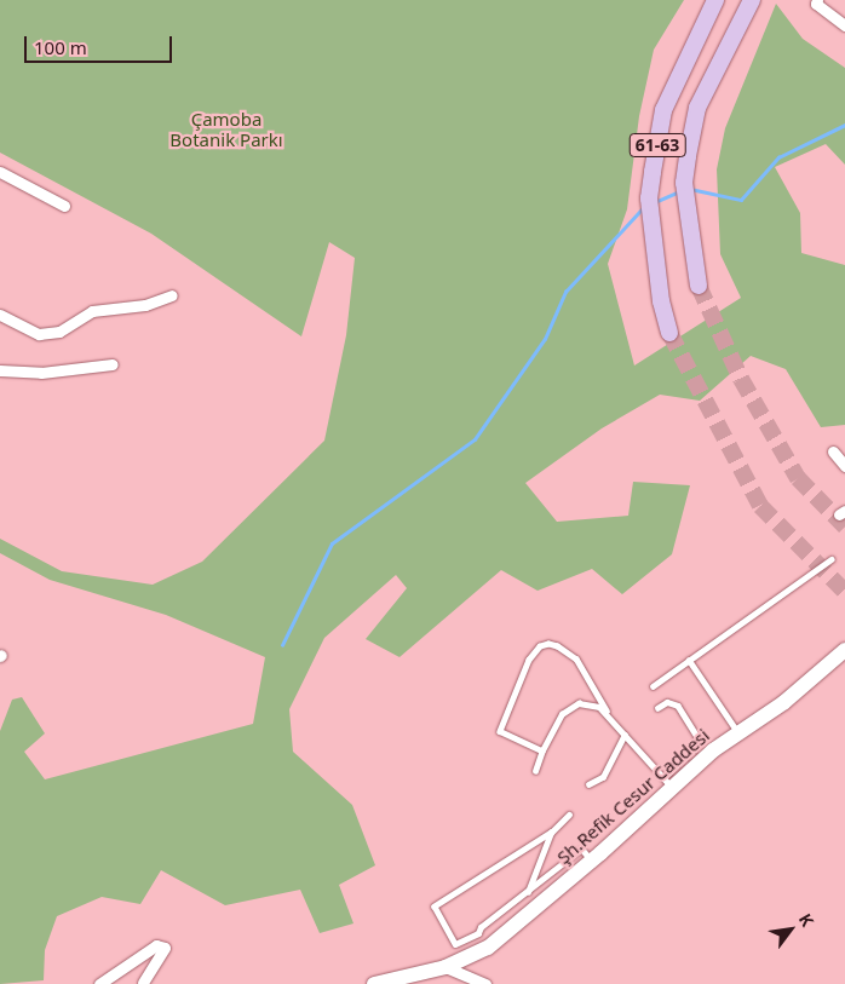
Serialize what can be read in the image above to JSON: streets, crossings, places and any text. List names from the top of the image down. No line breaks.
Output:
{"streets":{"main road":["61-63"],"street":["Şh.Refik Cesur Caddesi"]},"parks":["Çamoba Botanik Parkı"],"scale_bar":"100 m","north":"top right"}
